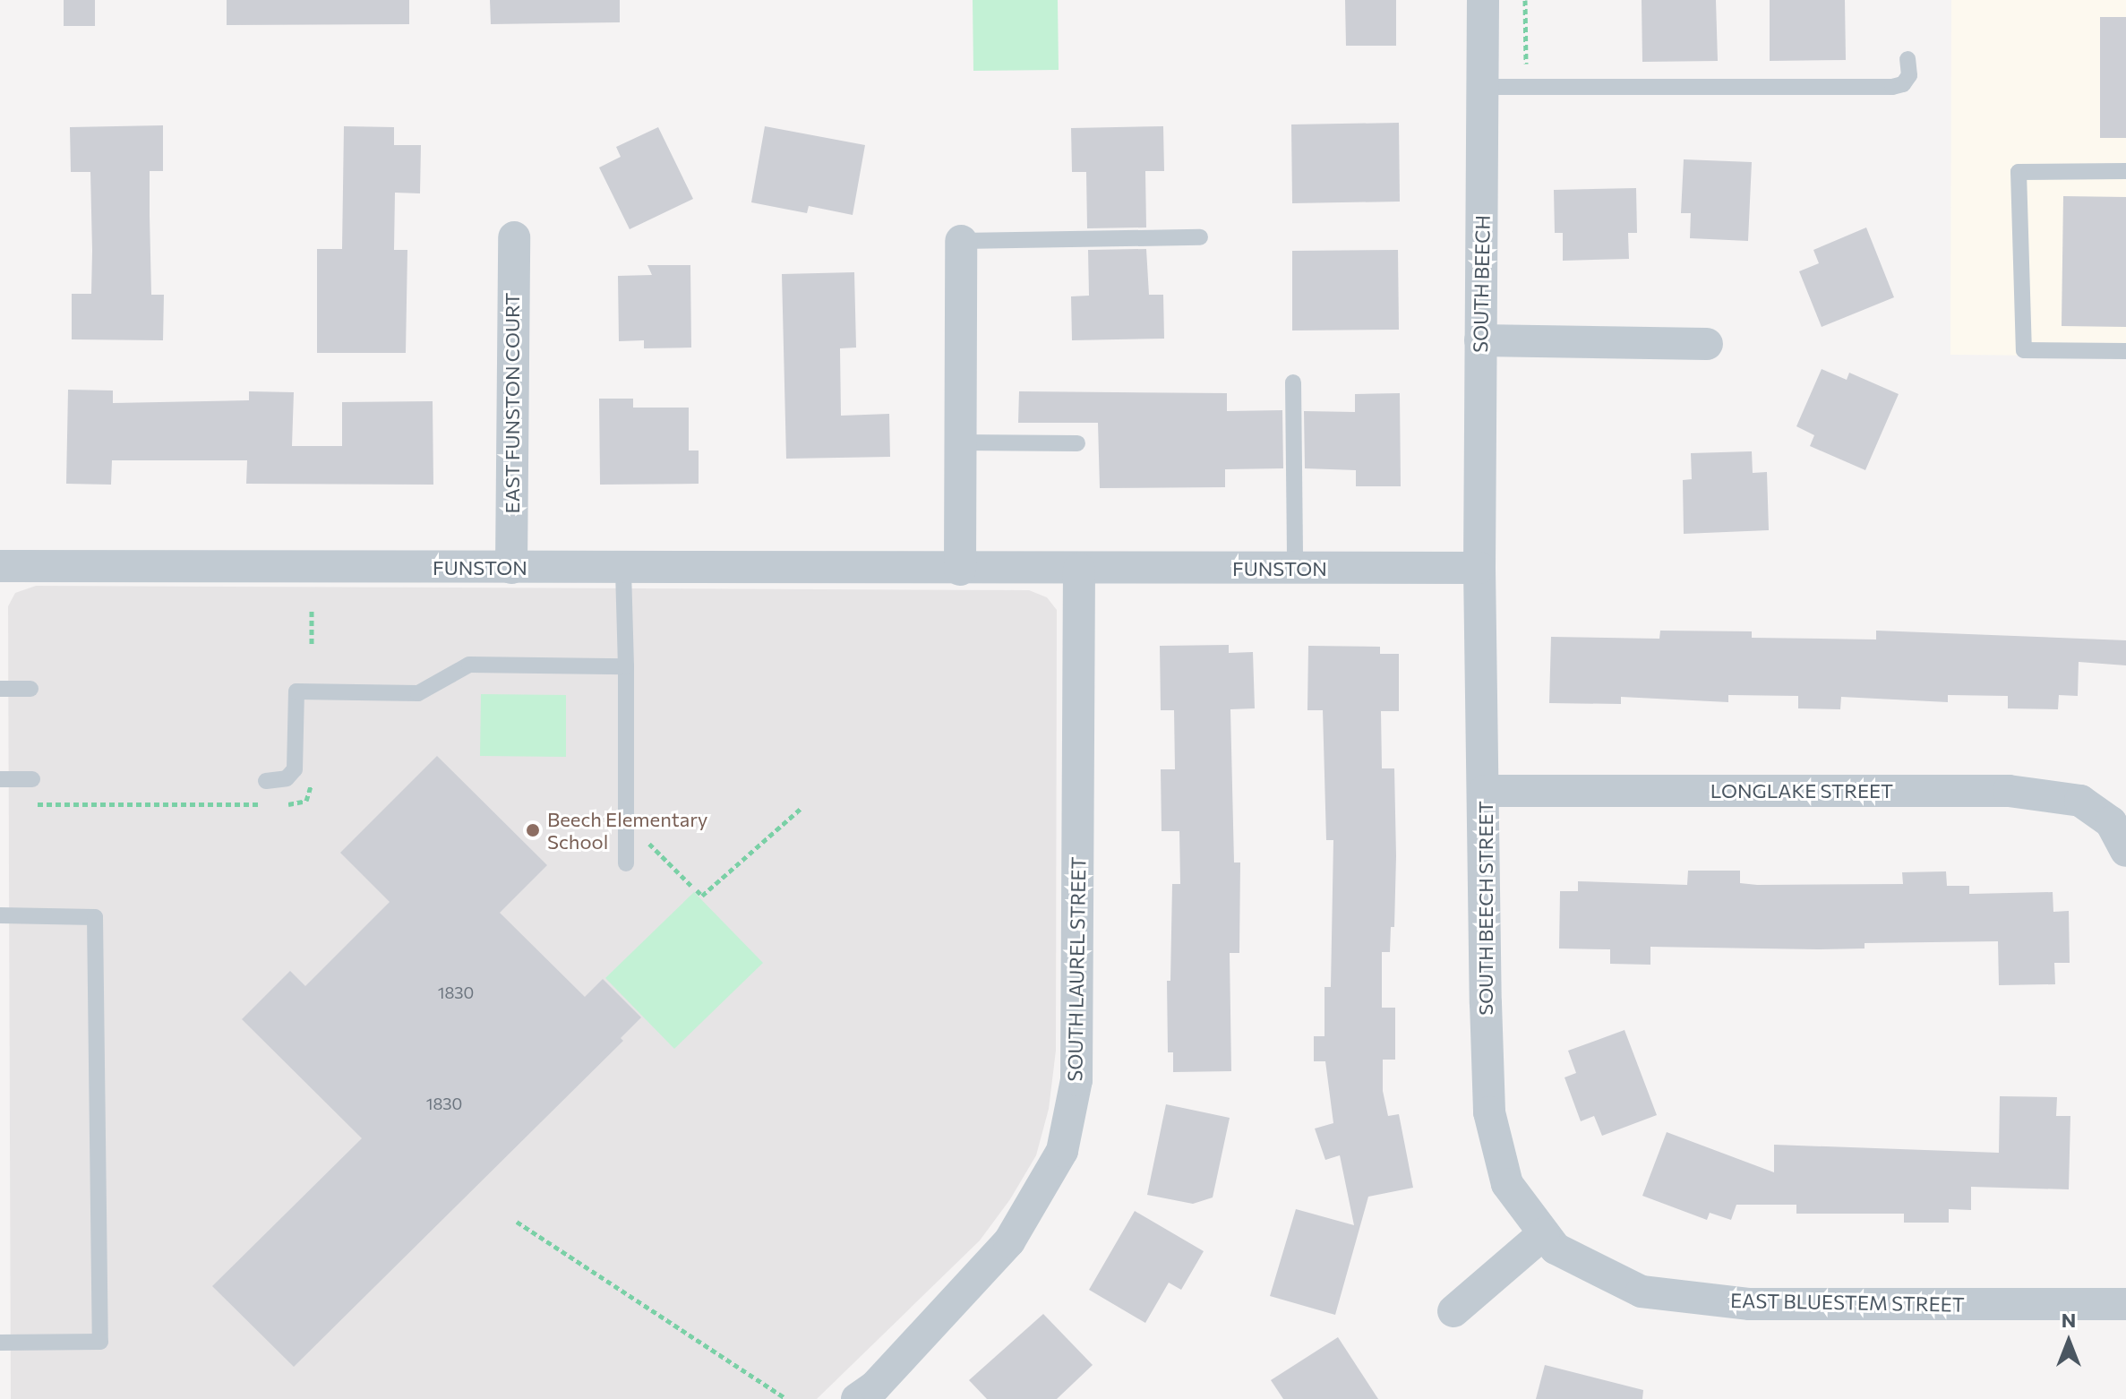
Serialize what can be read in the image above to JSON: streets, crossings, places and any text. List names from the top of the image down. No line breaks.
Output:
{"streets":{"street":["SOUTH BEECH","EAST FUNSTON COURT","FUNSTON","LONGLAKE STREET","SOUTH BEECH STREET","SOUTH LAUREL STREET","EAST BLUESTEM STREET"]},"crossings":[["SOUTH BEECH","FUNSTON"],["SOUTH BEECH","SOUTH BEECH STREET"],["EAST FUNSTON COURT","FUNSTON"],["FUNSTON","SOUTH BEECH STREET"],["FUNSTON","SOUTH LAUREL STREET"],["LONGLAKE STREET","SOUTH BEECH STREET"],["SOUTH BEECH STREET","EAST BLUESTEM STREET"]],"places":["Beech Elementary School"],"house_numbers":["1830","1830"],"north":"top"}
